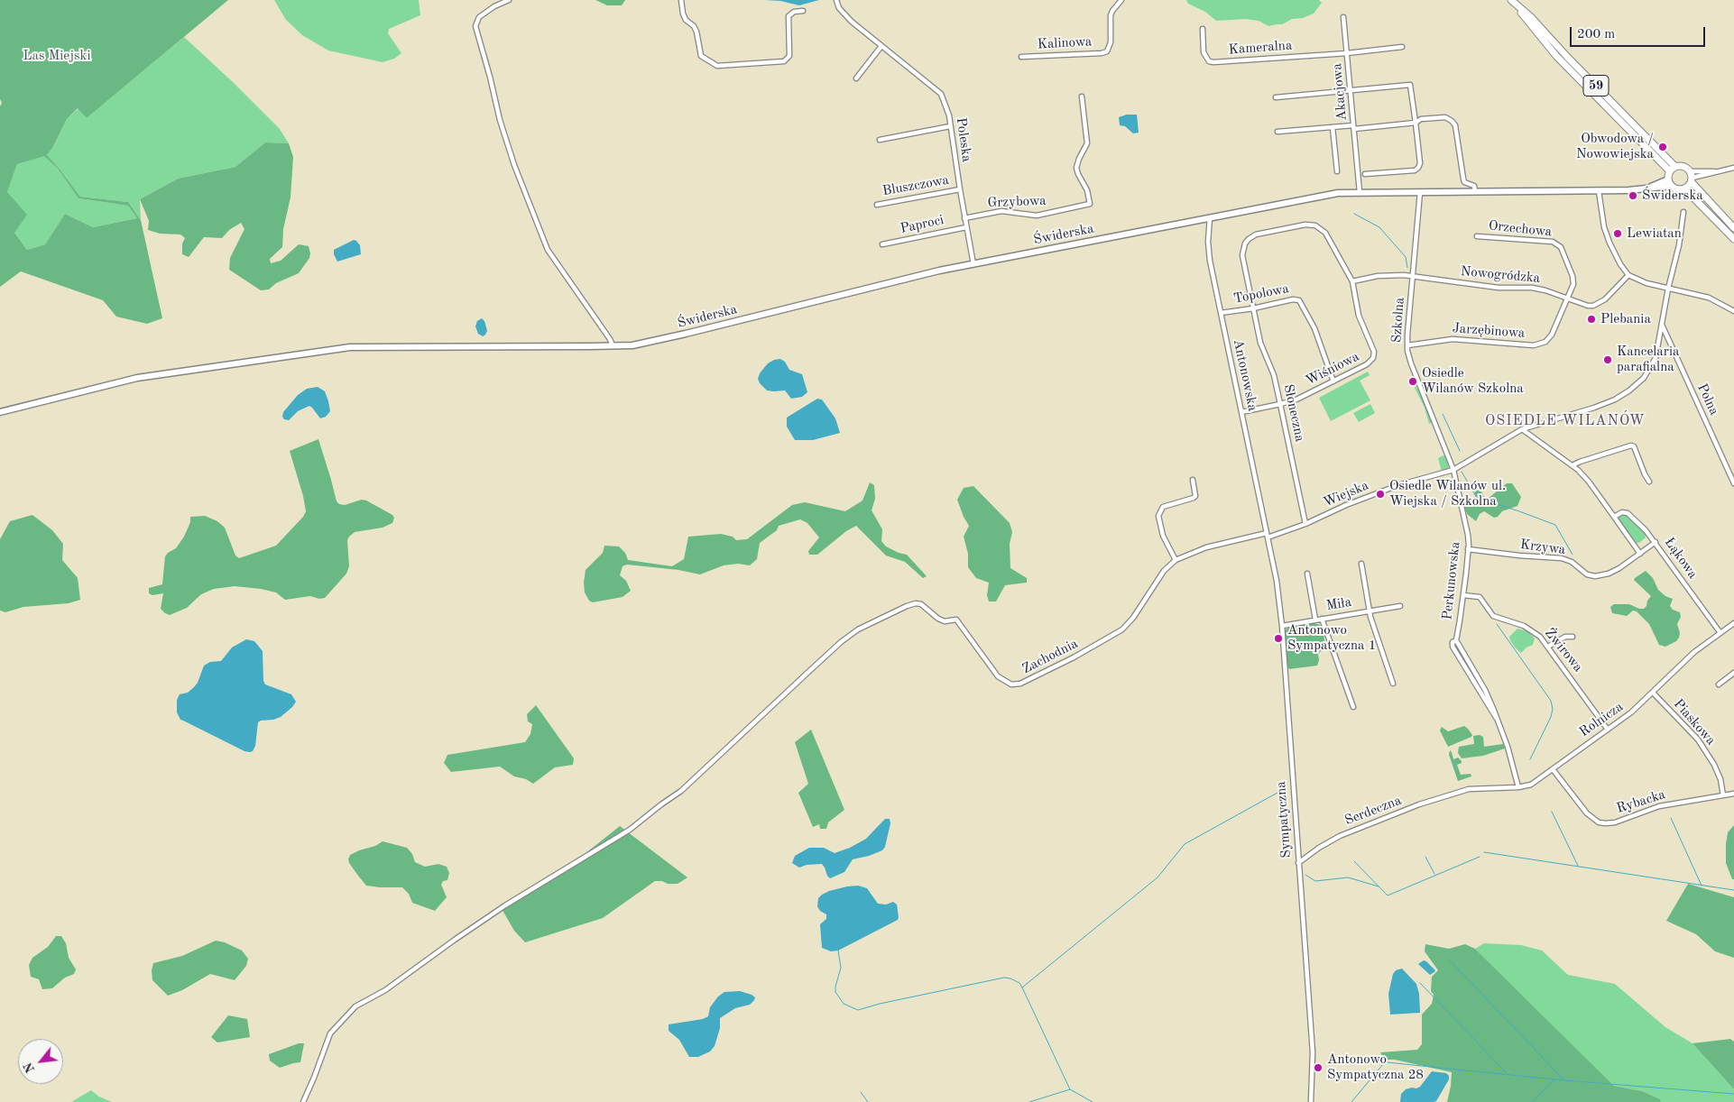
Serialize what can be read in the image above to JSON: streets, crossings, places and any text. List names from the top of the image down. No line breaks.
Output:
{"streets":{"main road":["59"],"street":["Kalinowa","Kameralna","Akacjowa","Poleska","Bluszczowa","Grzybowa","Paproci","Orzechowa","Świderska","Nowogródzka","Topolowa","Szkolna","Jarzębinowa","Wiśniowa","Antonowska","Polna","Słoneczna","Wiejska","Krzywa","Łąkowa","Perkunowska","Miła","Żwirowa","Zachodnia","Rolnicza","Piaskowa","Rybacka","Serdeczna","Sympatyczna"]},"crossings":[["Kameralna","Akacjowa"],["59","Świderska"],["Akacjowa","Świderska"],["Poleska","Bluszczowa"],["Poleska","Grzybowa"],["Poleska","Paproci"],["Poleska","Świderska"],["Orzechowa","Nowogródzka"],["Orzechowa","Jarzębinowa"],["Świderska","Szkolna"],["Świderska","Antonowska"],["Nowogródzka","Szkolna"],["Nowogródzka","Jarzębinowa"],["Nowogródzka","Wiśniowa"],["Topolowa","Wiśniowa"],["Topolowa","Antonowska"],["Topolowa","Słoneczna"],["Szkolna","Jarzębinowa"],["Szkolna","Wiejska"],["Szkolna","Perkunowska"],["Wiśniowa","Antonowska"],["Wiśniowa","Słoneczna"],["Antonowska","Wiejska"],["Antonowska","Zachodnia"],["Antonowska","Sympatyczna"],["Polna","Wiejska"],["Słoneczna","Wiejska"],["Wiejska","Perkunowska"],["Wiejska","Zachodnia"],["Wiejska","Sympatyczna"],["Krzywa","Łąkowa"],["Krzywa","Perkunowska"],["Łąkowa","Rolnicza"],["Perkunowska","Żwirowa"],["Perkunowska","Rolnicza"],["Miła","Sympatyczna"],["Żwirowa","Rolnicza"],["Zachodnia","Sympatyczna"],["Rolnicza","Piaskowa"],["Rolnicza","Rybacka"],["Rolnicza","Serdeczna"],["Piaskowa","Rybacka"],["Serdeczna","Sympatyczna"]],"districts":["OSIEDLE WILANÓW"],"parks":["Las Miejski"],"places":["Obwodowa / Nowowiejska","Świderska","Lewiatan","Plebania","Kancelaria parafialna","Osiedle Wilanów Szkolna","Osiedle Wilanów ul. Wiejska / Szkolna","Antonowo Sympatyczna 1","Antonowo Sympatyczna 28"],"scale_bar":"200 m","north":"bottom left"}
